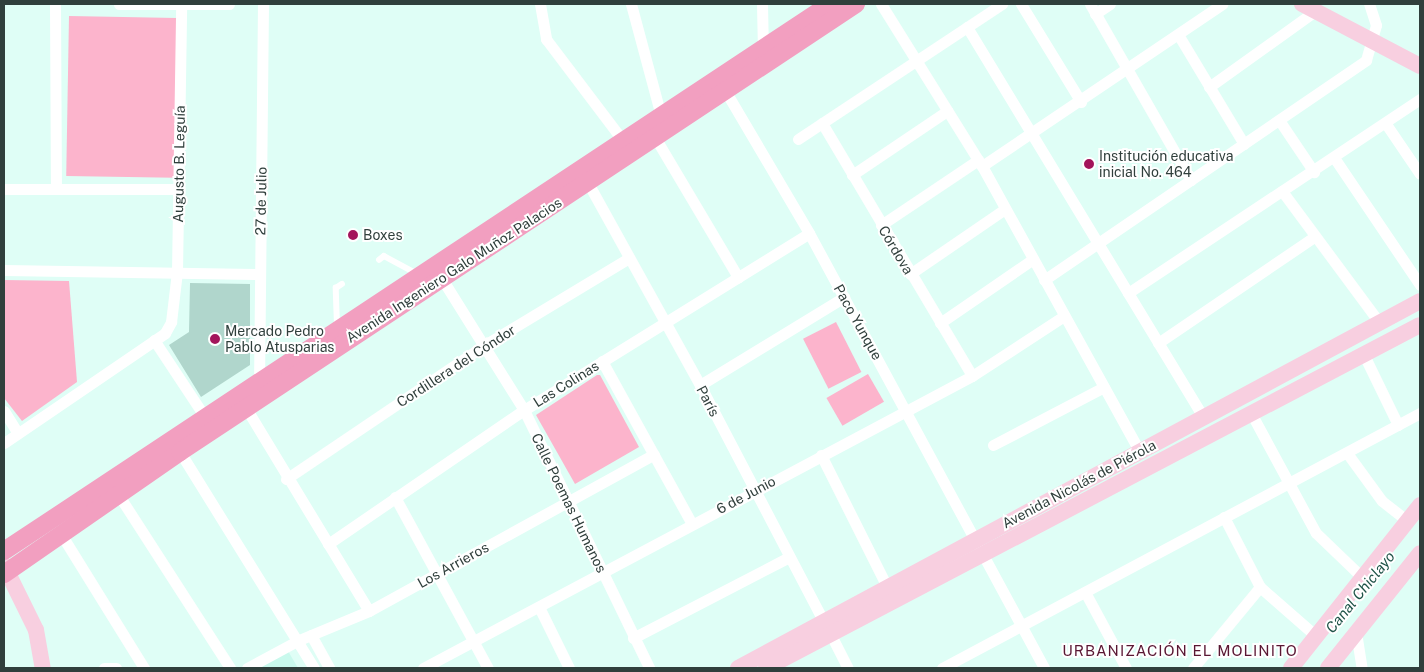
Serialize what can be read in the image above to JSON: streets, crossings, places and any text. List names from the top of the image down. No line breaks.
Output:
{"streets":{"main road":["Avenida Ingeniero Galo Muñoz Palacios"],"street":["Augusto B. Leguía","27 de Julio","Córdova","Paco Yunque","Cordillera del Cóndor","Las Colinas","París","Avenida Nicolás de Piérola","6 de Junio","Calle Poemas Humanos","Los Arrieros"]},"crossings":[["27 de Julio","Avenida Ingeniero Galo Muñoz Palacios"],["Córdova","6 de Junio"],["Avenida Ingeniero Galo Muñoz Palacios","Paco Yunque"],["Avenida Ingeniero Galo Muñoz Palacios","París"],["Avenida Ingeniero Galo Muñoz Palacios","Calle Poemas Humanos"],["Paco Yunque","Las Colinas"],["Paco Yunque","Avenida Nicolás de Piérola"],["Paco Yunque","6 de Junio"],["Cordillera del Cóndor","París"],["Cordillera del Cóndor","Calle Poemas Humanos"],["Las Colinas","París"],["Las Colinas","Calle Poemas Humanos"],["París","Avenida Nicolás de Piérola"],["París","6 de Junio"],["6 de Junio","Calle Poemas Humanos"],["Calle Poemas Humanos","Los Arrieros"]],"districts":["URBANIZACIÓN EL MOLINITO"],"water":["Canal Chiclayo"],"places":["Institución educativa inicial No. 464","Boxes","Mercado Pedro Pablo Atusparias"]}
